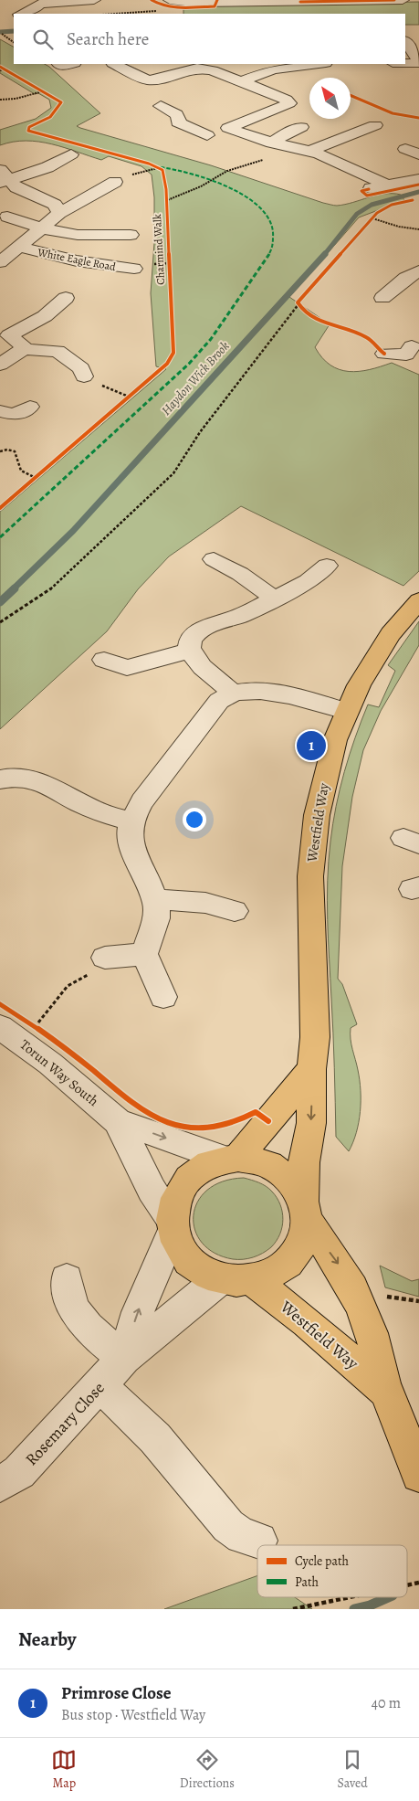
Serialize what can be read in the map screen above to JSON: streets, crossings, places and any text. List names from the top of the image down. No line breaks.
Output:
{"streets":{"main road":["Westfield Way"],"street":["White Eagle Road","Torun Way South","Rosemary Close"],"cycle path":["Charmind Walk"]},"crossings":[["Westfield Way","Torun Way South"],["Westfield Way","Rosemary Close"],["Torun Way South","Rosemary Close"]],"water":["Haydon Wick Brook"],"legend":["Cycle path","Path"],"north":"top left","page":{"search":"Search here","pins":"1","heading":"Nearby","list":[{"mark":"1","name":"Primrose Close","note":"Bus stop · Westfield Way","value":"40 m"}],"nav":["Map","Directions","Saved"]}}
